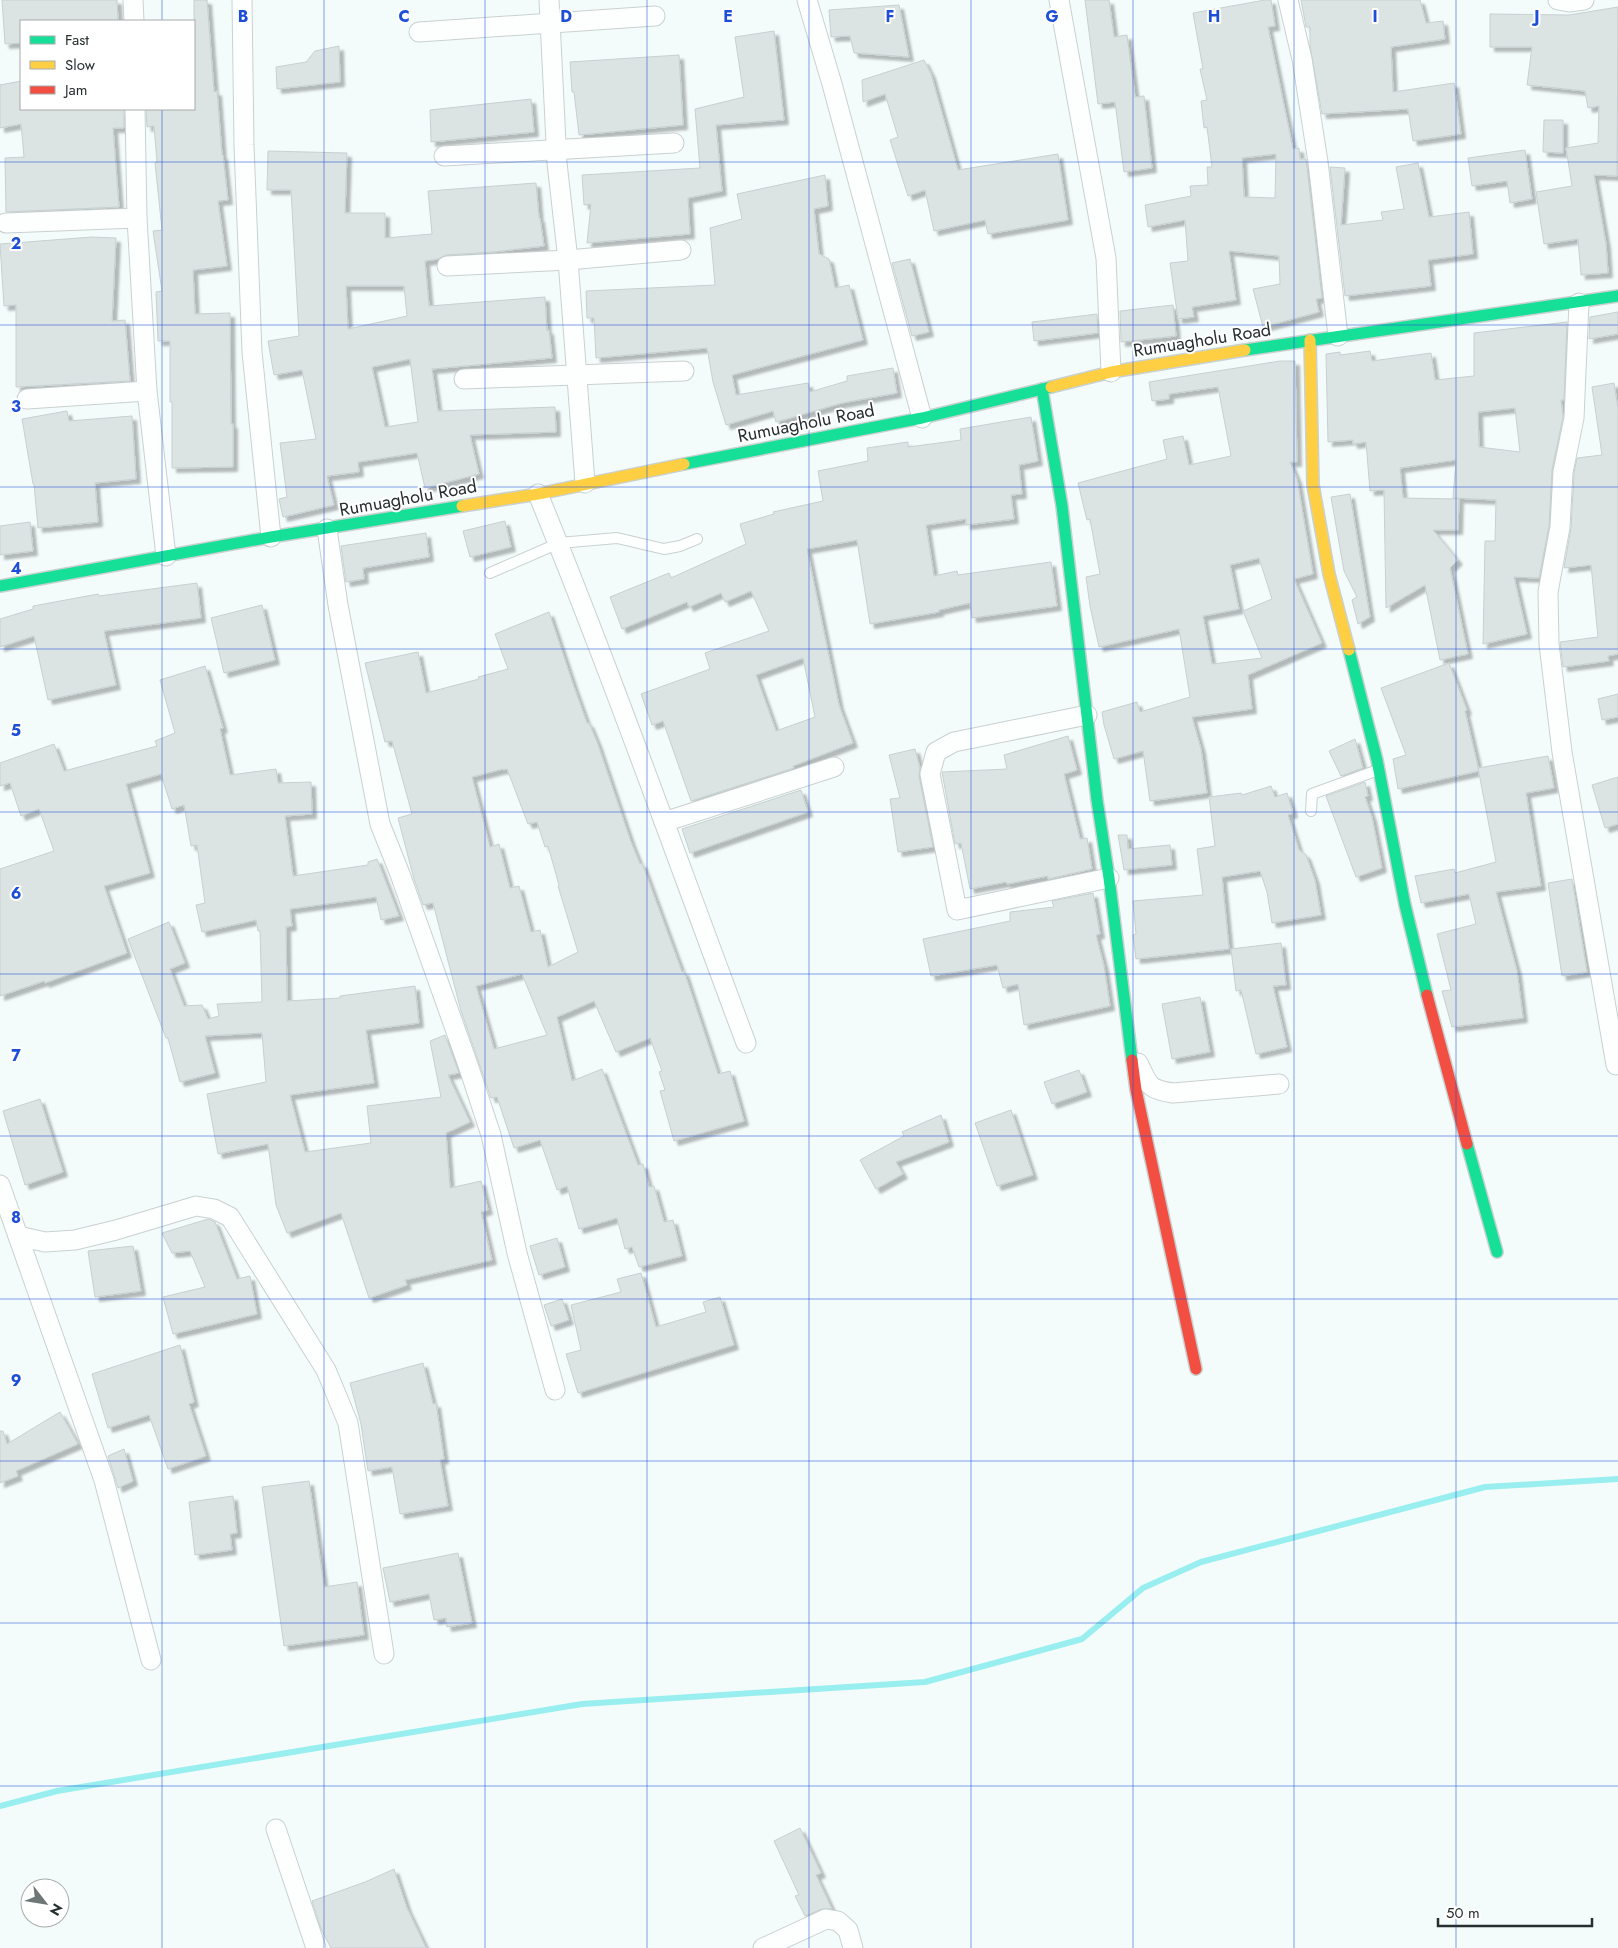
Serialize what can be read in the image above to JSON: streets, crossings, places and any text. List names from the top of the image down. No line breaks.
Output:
{"streets":{"street":["Rumuagholu Road"]},"legend":["Fast","Slow","Jam"],"scale_bar":"50 m","north":"bottom right","grid":{"columns":["B","C","D","E","F","G","H","I","J"],"rows":["2","3","4","5","6","7","8","9"]}}
